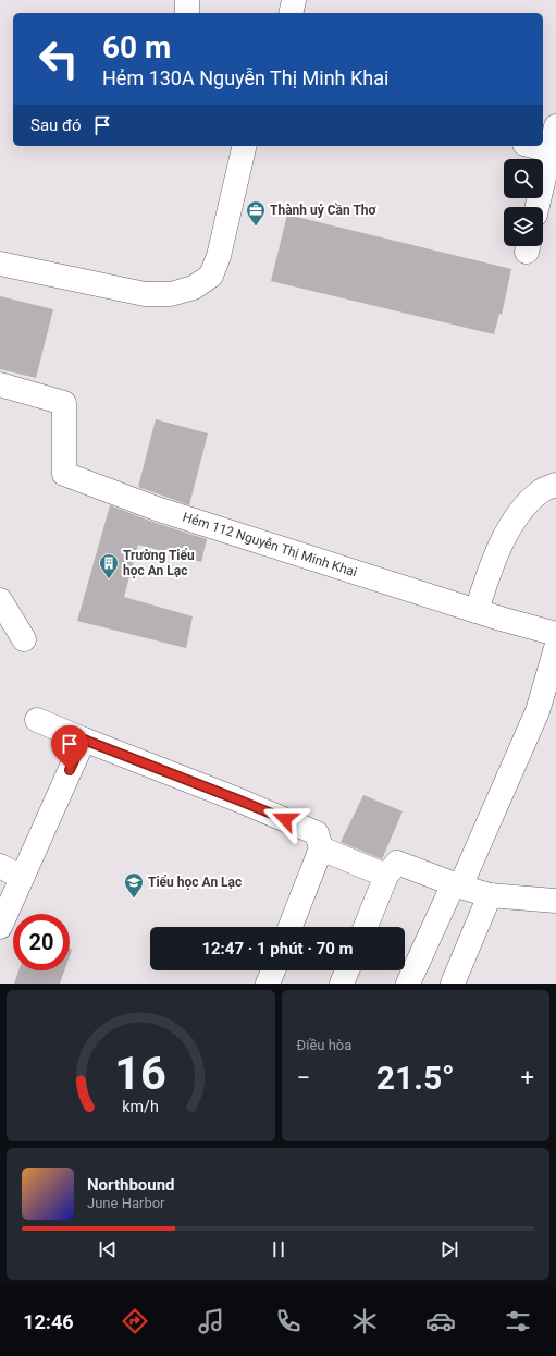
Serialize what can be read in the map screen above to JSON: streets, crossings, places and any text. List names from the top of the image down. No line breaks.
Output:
{"streets":{"street":["Hẻm 112 Nguyễn Thị Minh Khai"]},"places":{"office":["Thành uỷ Cần Thơ"],"building":["Trường Tiểu học An Lạc"],"school or university":["Tiểu học An Lạc"]},"page":{"turn":["60 m","Hẻm 130A Nguyễn Thị Minh Khai"],"then":"Sau đó","limit":"20","trip":"12:47 · 1 phút · 70 m","tile":"Điều hòa","heat":["−","21.5°","+"],"song":["Northbound","June Harbor"],"tabs":"12:46","gauge":["16","km/h"]}}
